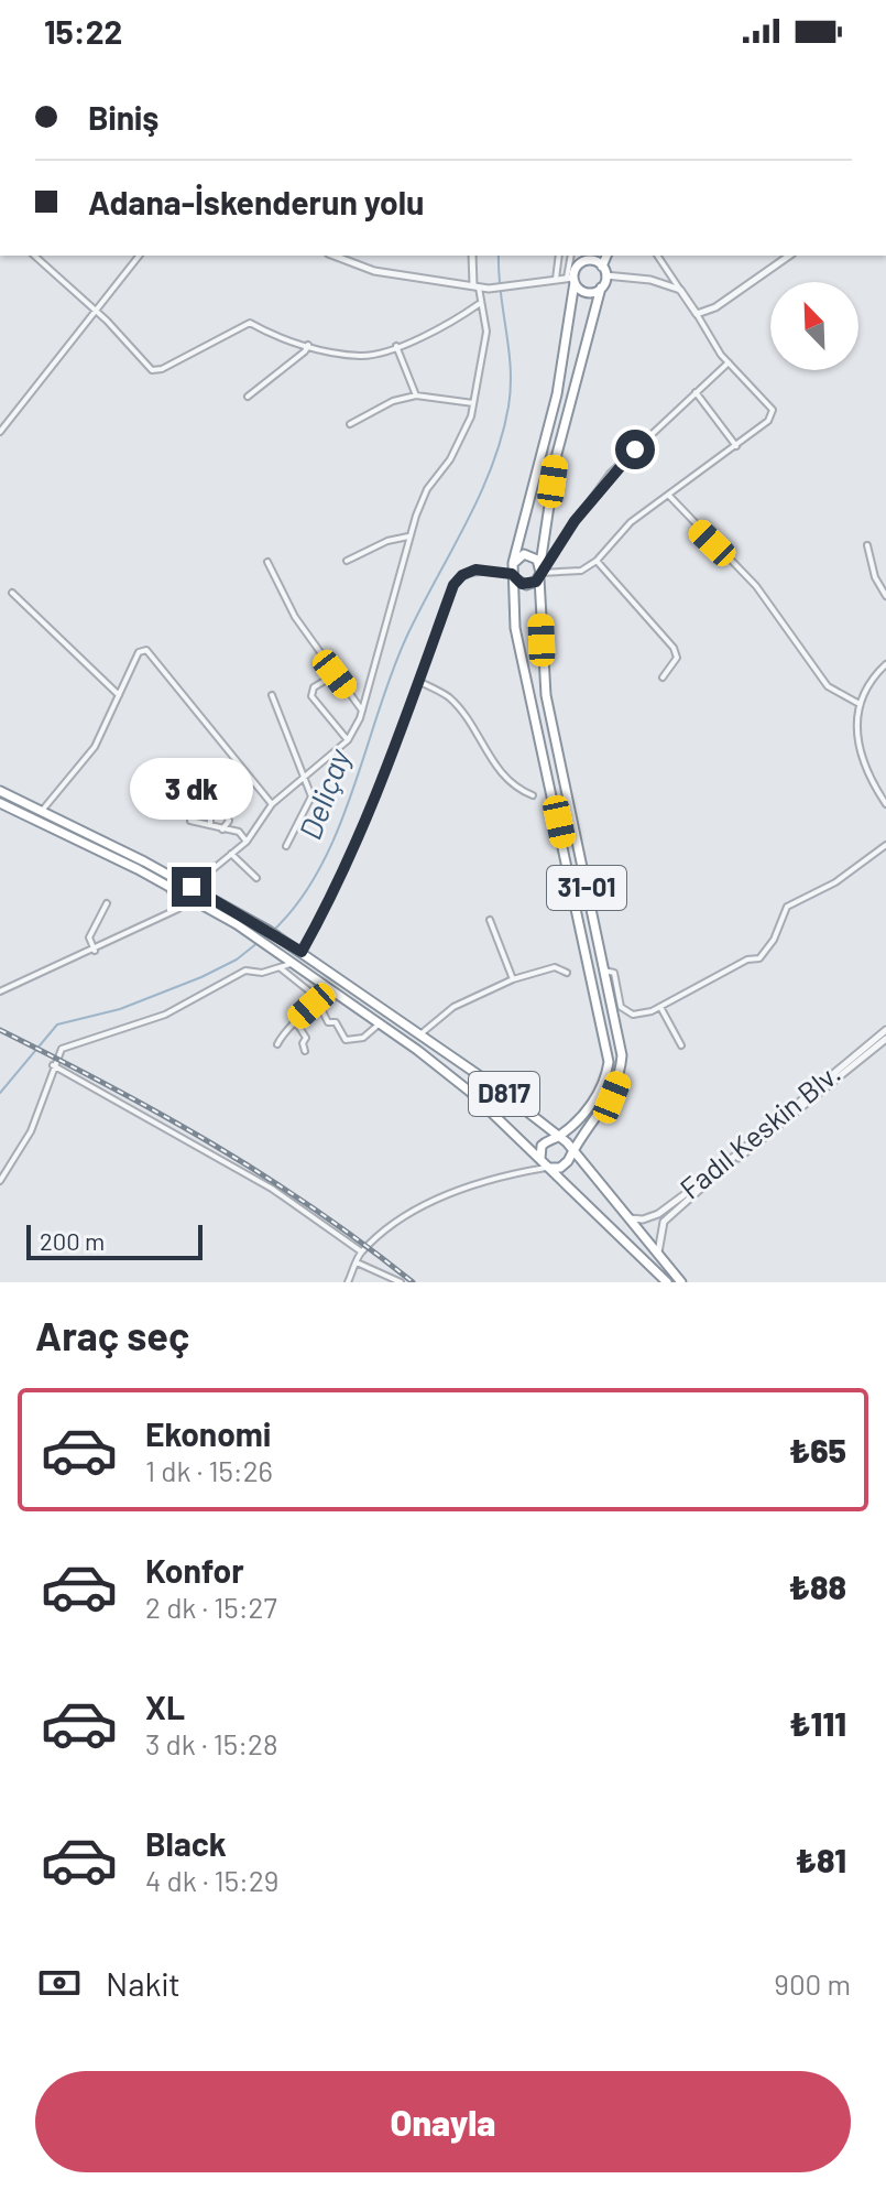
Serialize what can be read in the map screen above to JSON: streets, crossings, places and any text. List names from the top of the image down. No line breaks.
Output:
{"streets":{"highway":["31-01","D817"],"street":["Fadıl Keskin Blv."]},"crossings":[["31-01","D817"],["D817","Fadıl Keskin Blv."]],"water":["Deliçay"],"scale_bar":"200 m","north":"top left","page":{"status":"15:22","banner":["Biniş","Adana-İskenderun yolu"],"bubble":"3 dk","scale":"200 m","heading":"Araç seç","list":[{"name":"Ekonomi","note":"1 dk · 15:26","value":"₺65"},{"name":"Konfor","note":"2 dk · 15:27","value":"₺88"},{"name":"XL","note":"3 dk · 15:28","value":"₺111"},{"name":"Black","note":"4 dk · 15:29","value":"₺81"}],"pay":["Nakit","900 m"],"buttons":"Onayla"}}
